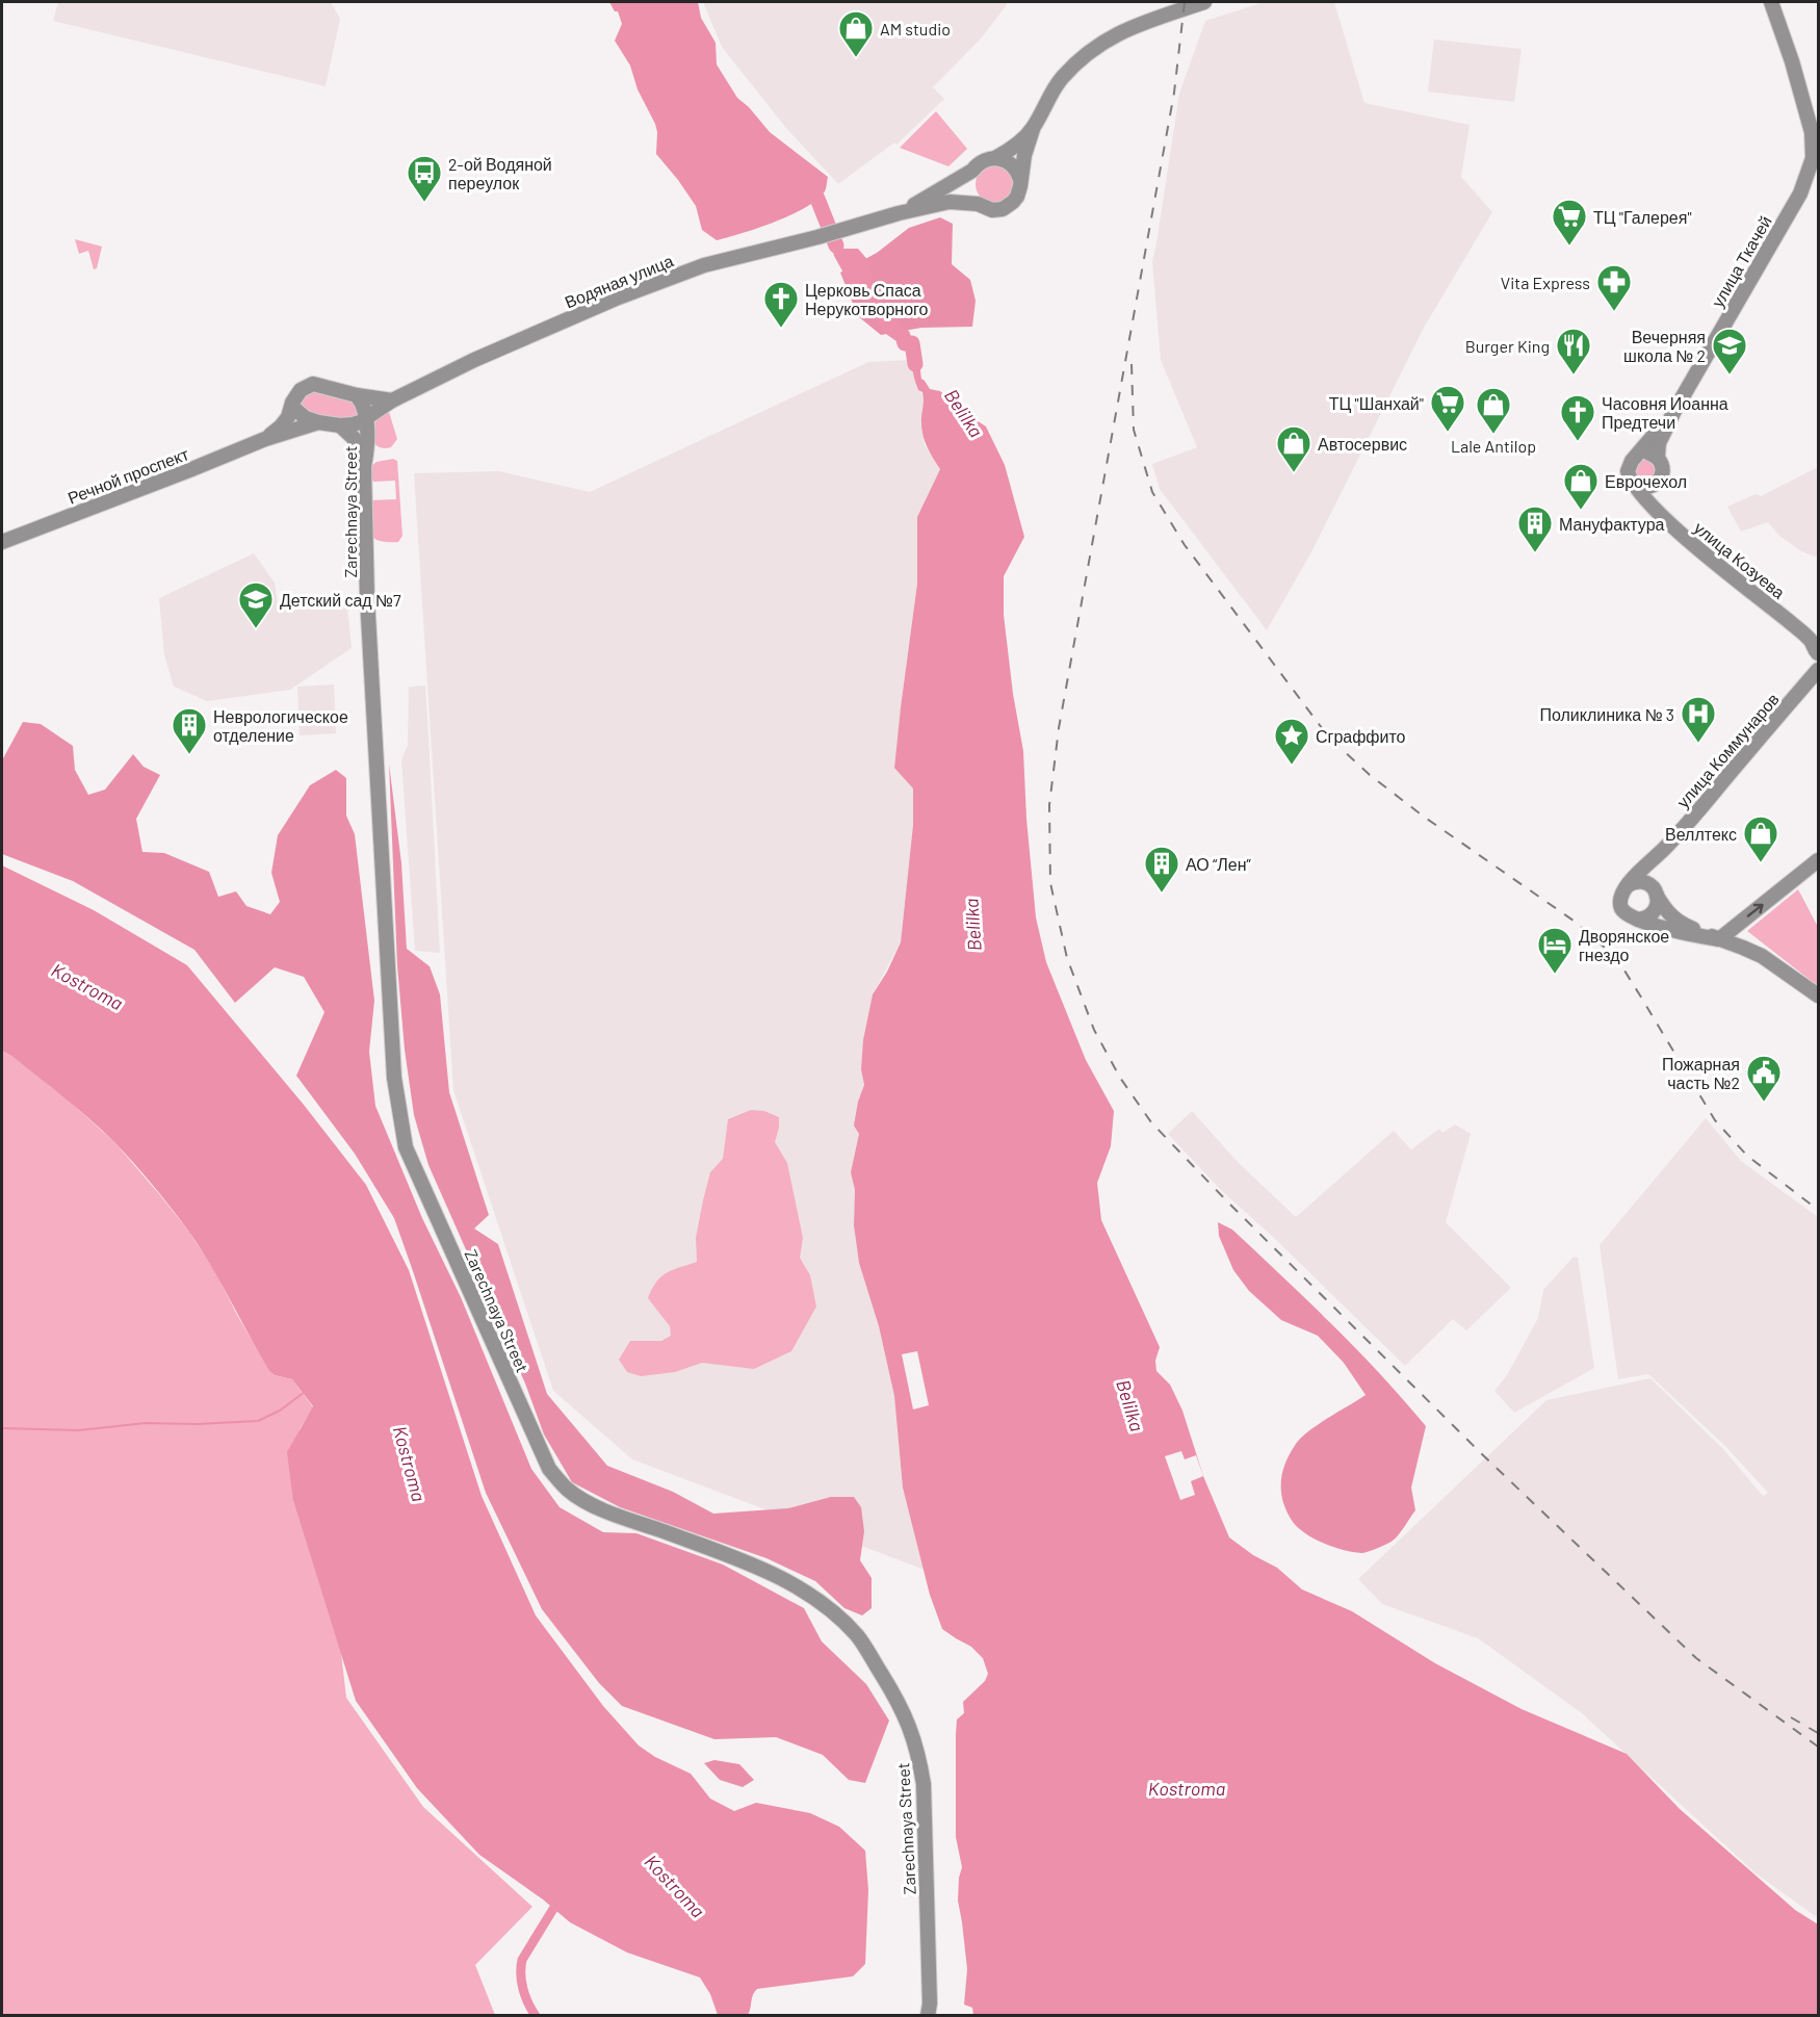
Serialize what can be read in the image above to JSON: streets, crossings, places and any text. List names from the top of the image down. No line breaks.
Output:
{"streets":{"street":["улица Ткачей","Водяная улица","Речной проспект","Zarechnaya Street","улица Козуева","улица Коммунаров"]},"crossings":[["улица Ткачей","улица Козуева"],["Водяная улица","Zarechnaya Street"],["улица Козуева","улица Коммунаров"]],"water":["Belilka","Kostroma"],"places":{"shop":["AM studio","Lale Antilop","Автосервис","Еврочехол","Веллтекс"],"bus stop":["2-ой Водяной переулок"],"supermarket":["ТЦ \"Галерея\"","ТЦ \"Шанхай\""],"pharmacy":["Vita Express"],"church":["Церковь Спаса Нерукотворного","Часовня Иоанна Предтечи"],"restaurant":["Burger King"],"school or university":["Вечерняя школа № 2","Детский сад №7"],"building":["Мануфактура","Неврологическое отделение","АО “Лен”"],"hospital":["Поликлиника № 3"],"place":["Сграффито"],"hotel":["Дворянское гнездо"],"public building":["Пожарная часть №2"]}}
